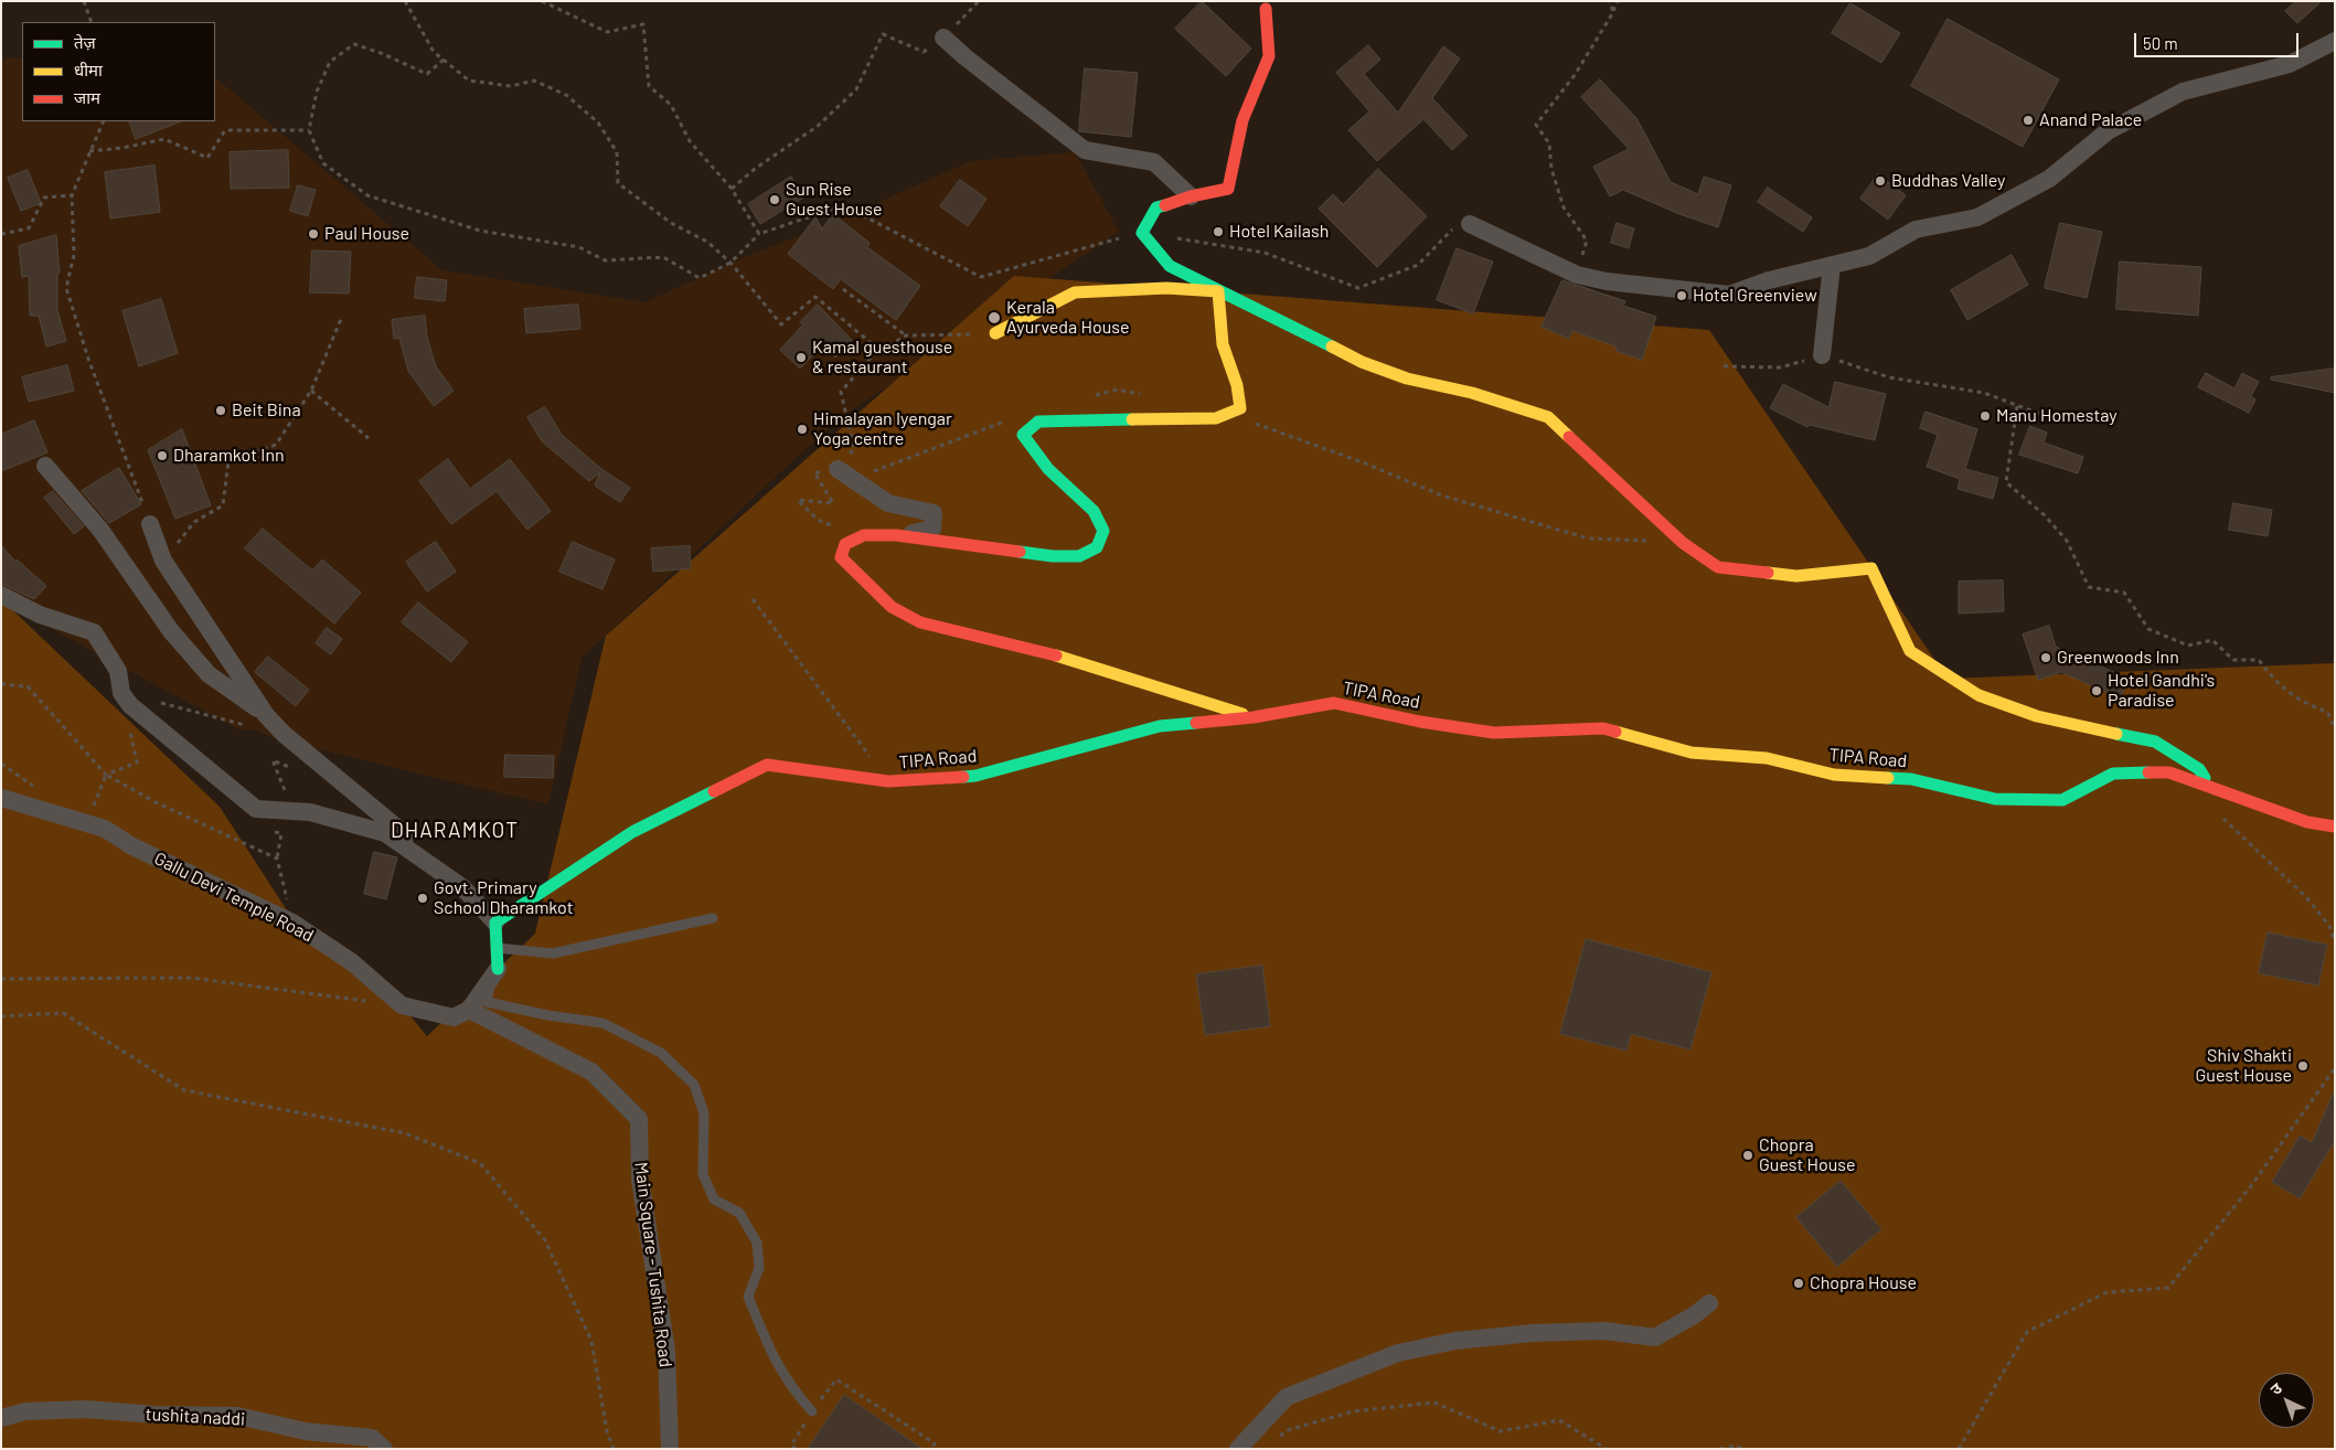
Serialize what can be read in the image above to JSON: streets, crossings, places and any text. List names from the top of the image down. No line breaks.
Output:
{"streets":{"street":["TIPA Road","Gallu Devi Temple Road","Main Square - Tushita Road","tushita naddi"]},"crossings":[["Gallu Devi Temple Road","Main Square - Tushita Road"]],"districts":["DHARAMKOT"],"places":["Anand Palace","Buddhas Valley","Sun Rise Guest House","Hotel Kailash","Paul House","Hotel Greenview","Kerala Ayurveda House","Kamal guesthouse & restaurant","Beit Bina","Manu Homestay","Himalayan Iyengar Yoga centre","Dharamkot Inn","Greenwoods Inn","Hotel Gandhi's Paradise","Govt. Primary School Dharamkot","Shiv Shakti Guest House","Chopra Guest House","Chopra House"],"legend":["तेज़","धीमा","जाम"],"scale_bar":"50 m","north":"top left"}
